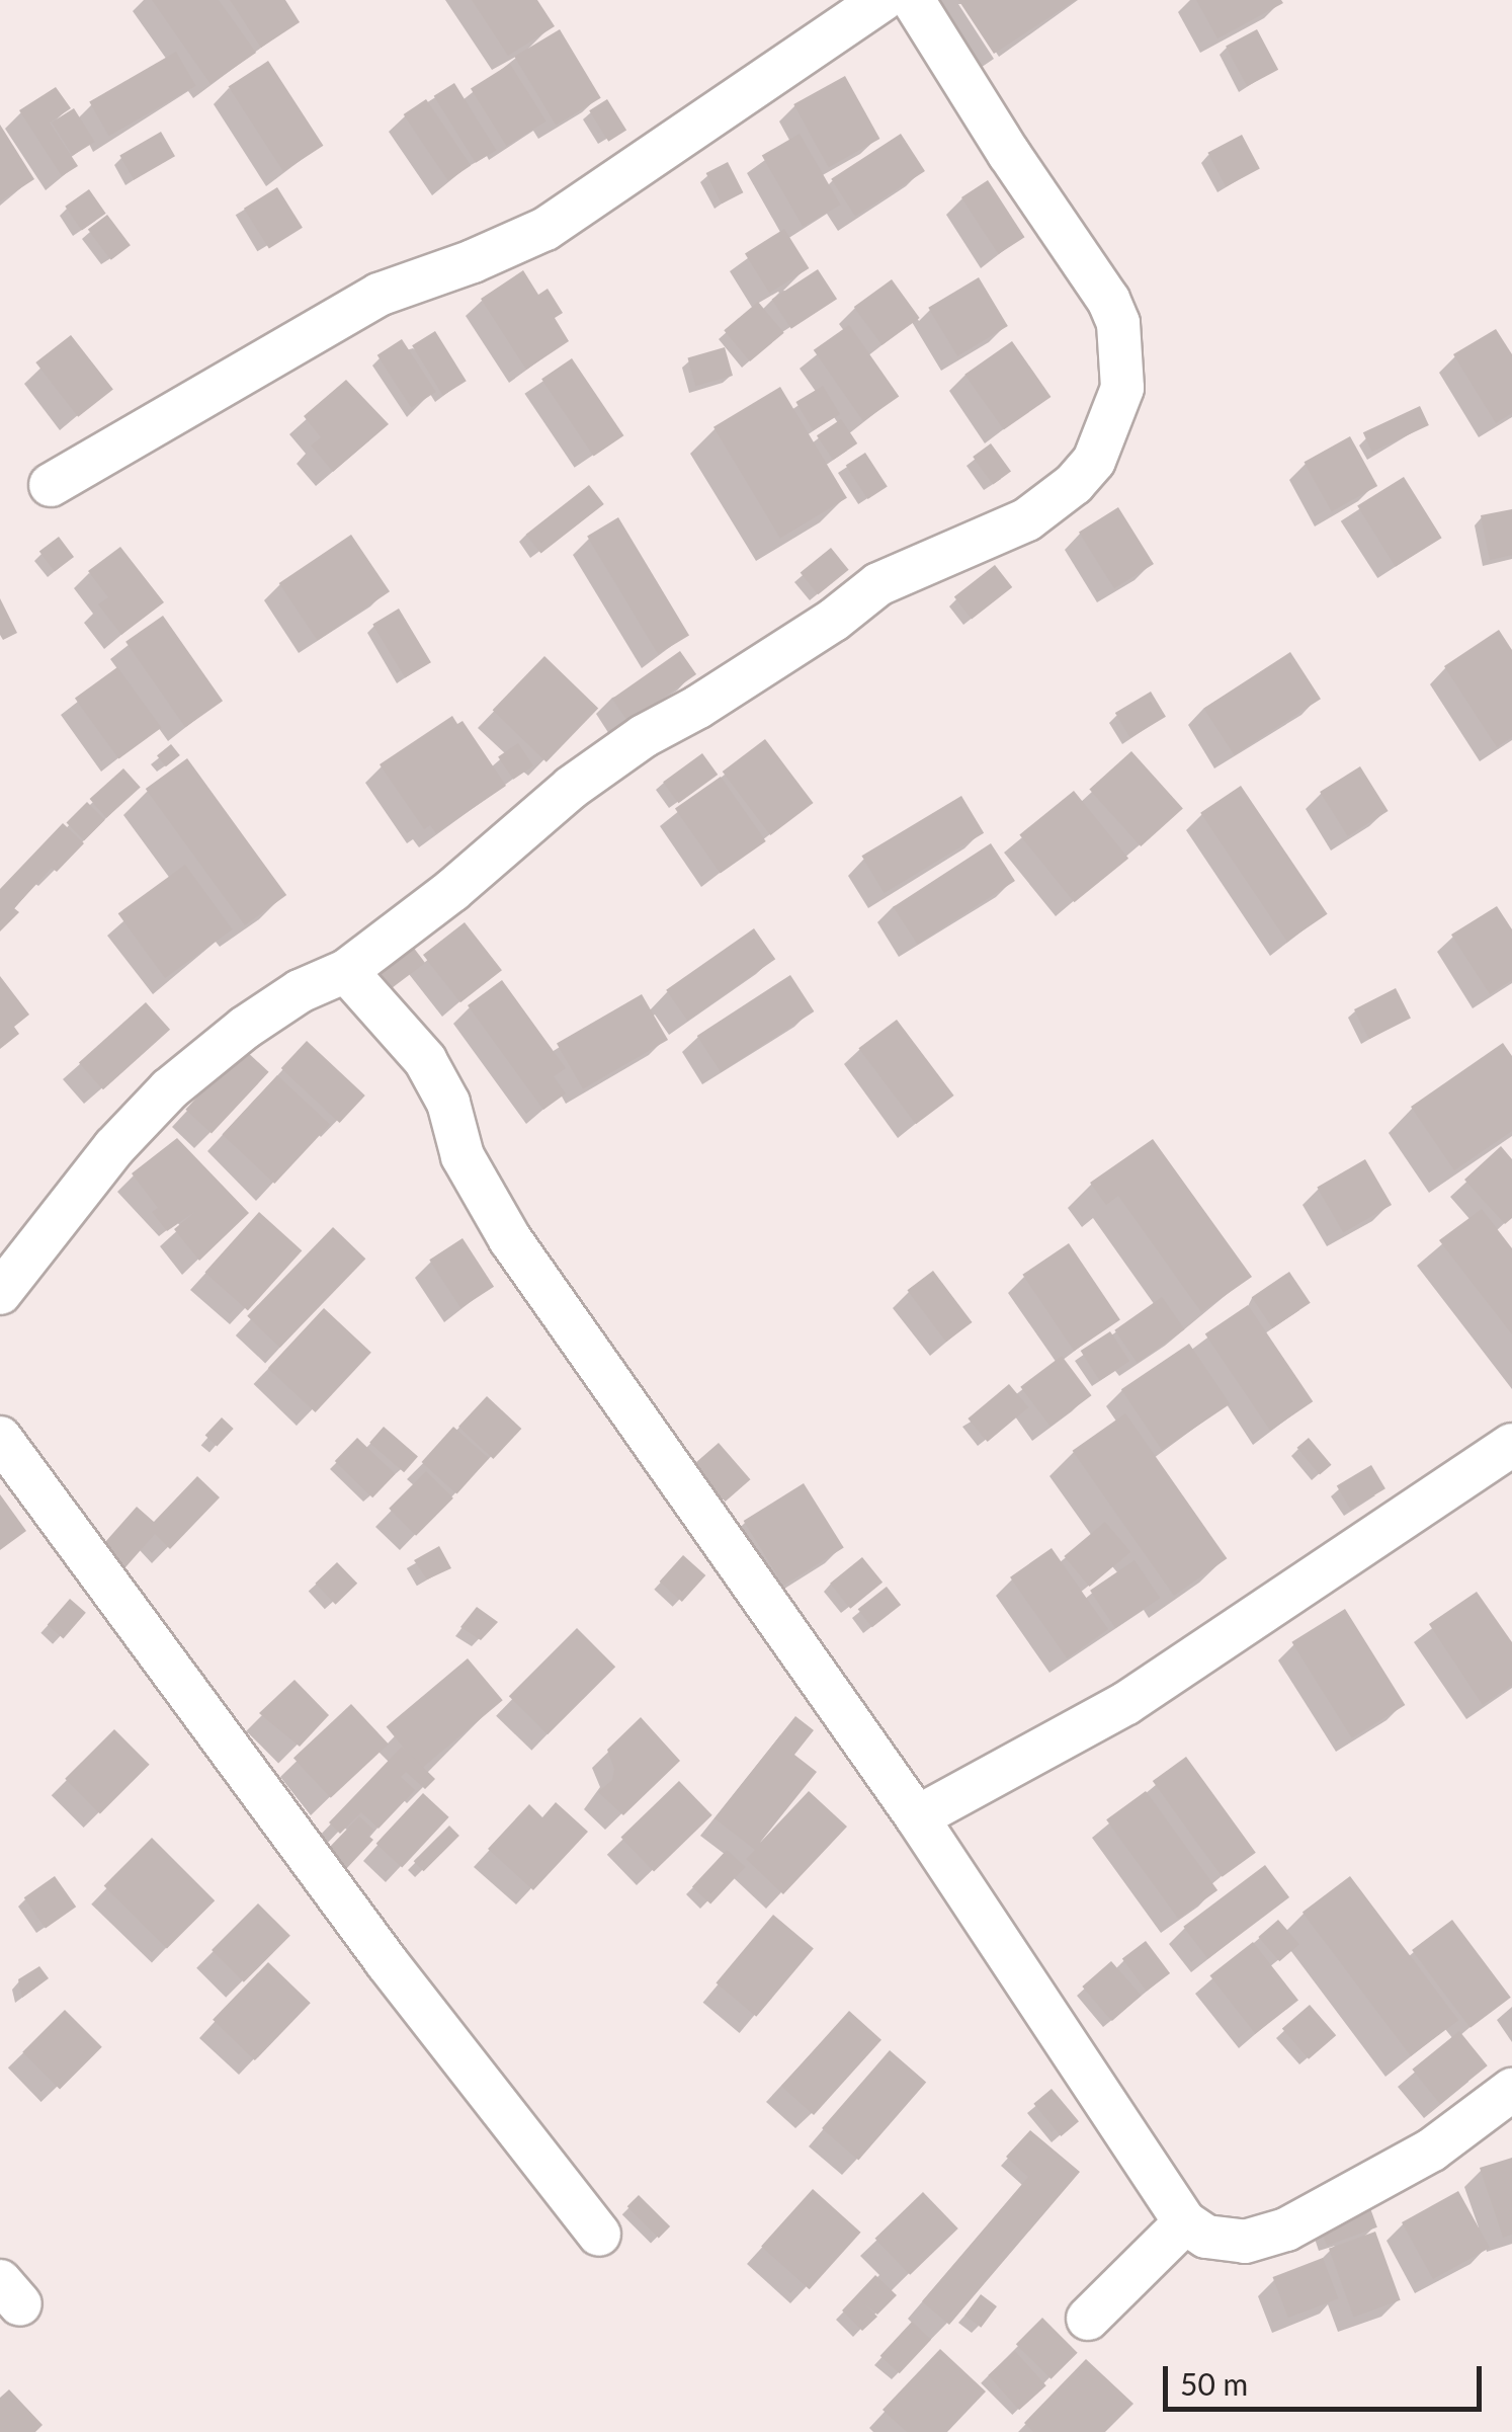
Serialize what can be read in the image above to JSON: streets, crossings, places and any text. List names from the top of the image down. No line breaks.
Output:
{"scale_bar":"50 m"}
